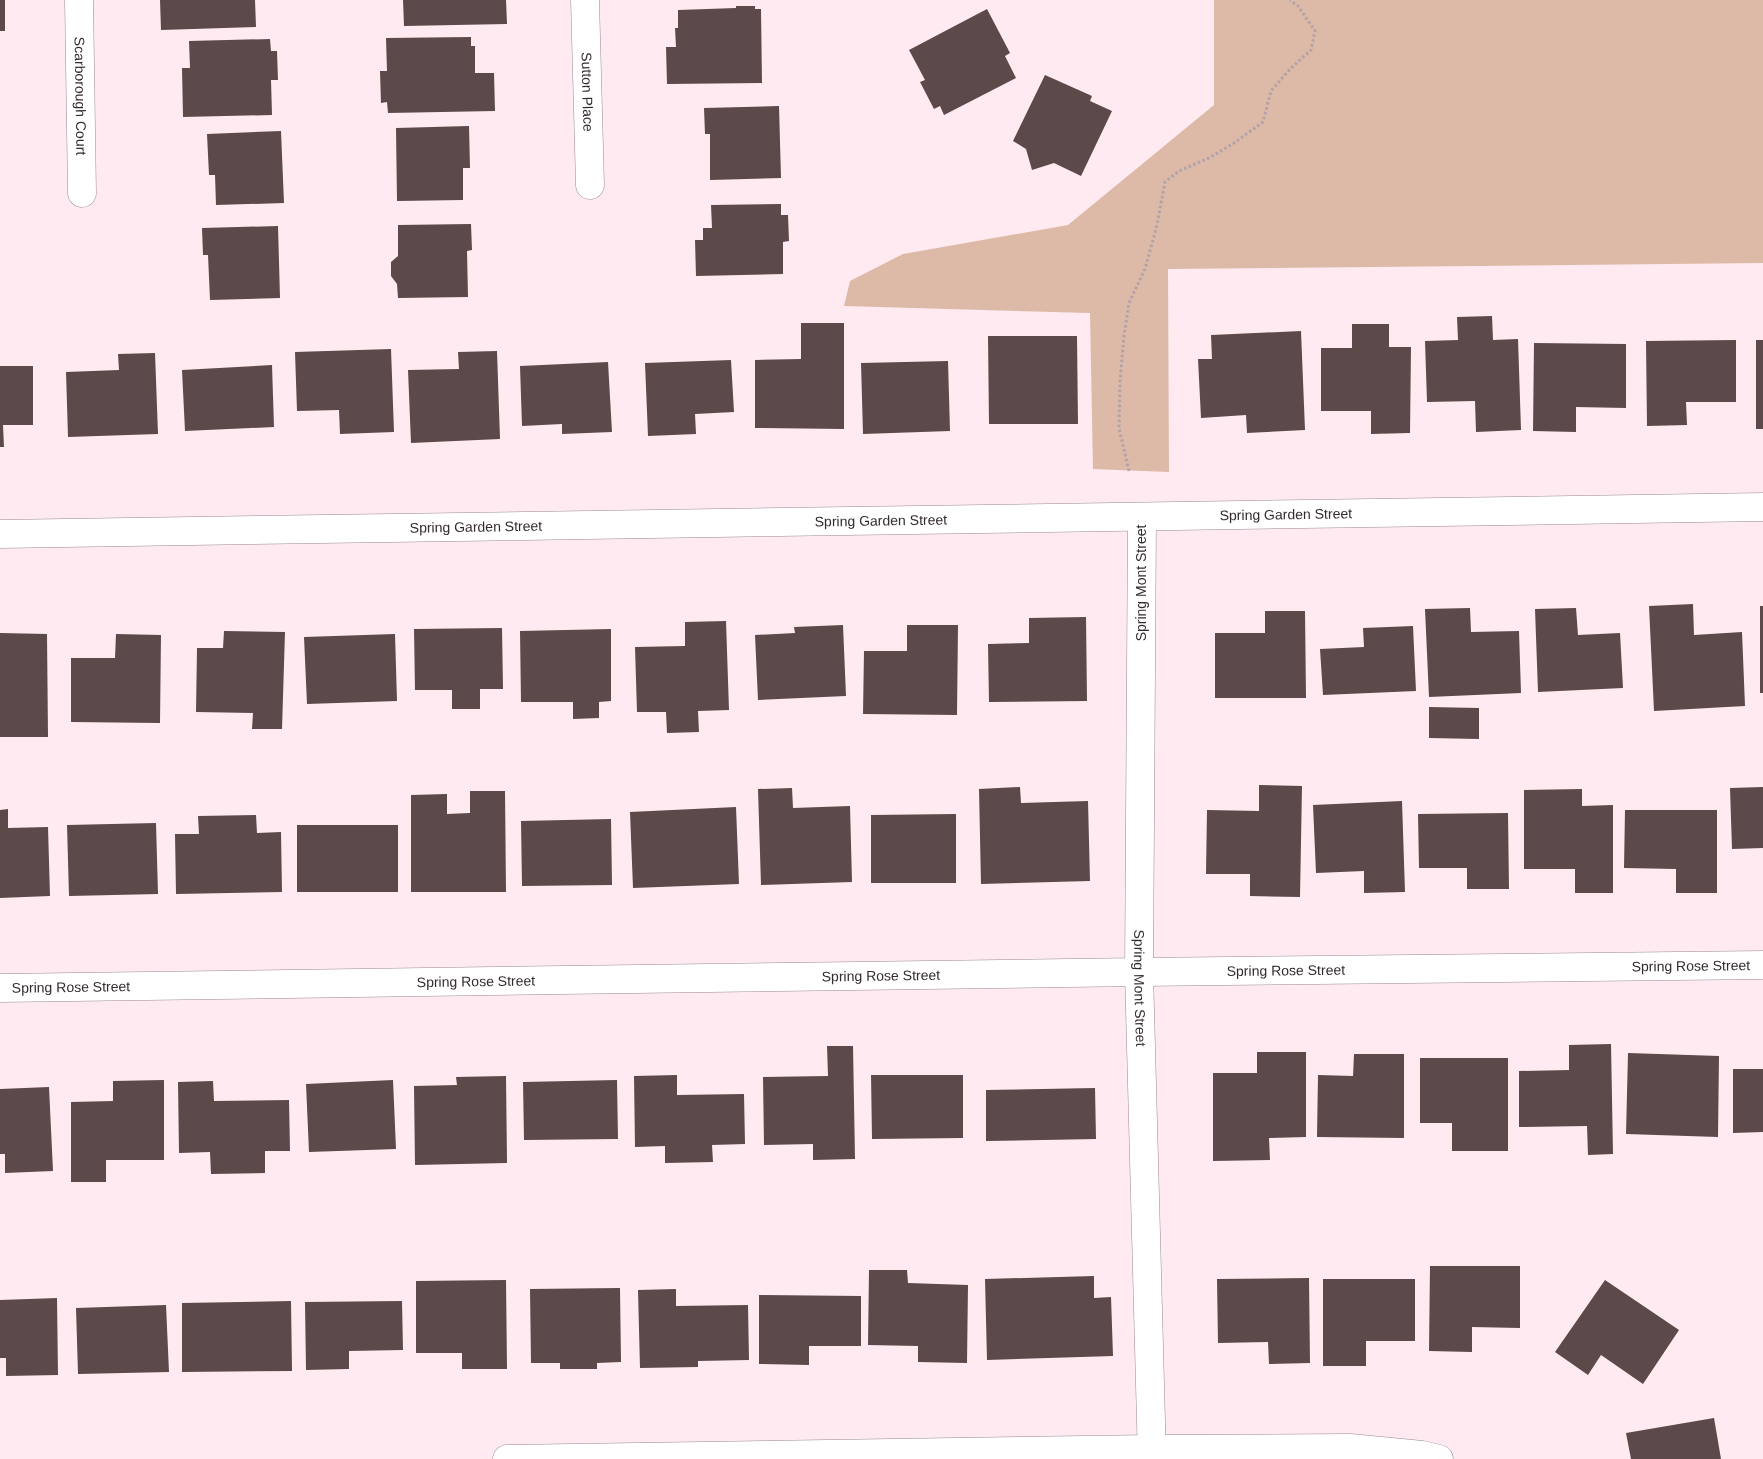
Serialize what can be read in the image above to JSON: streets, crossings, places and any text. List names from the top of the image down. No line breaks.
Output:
{"streets":{"street":["Sutton Place","Scarborough Court","Spring Garden Street","Spring Mont Street","Spring Rose Street"]},"crossings":[["Spring Garden Street","Spring Mont Street"],["Spring Mont Street","Spring Rose Street"]]}
